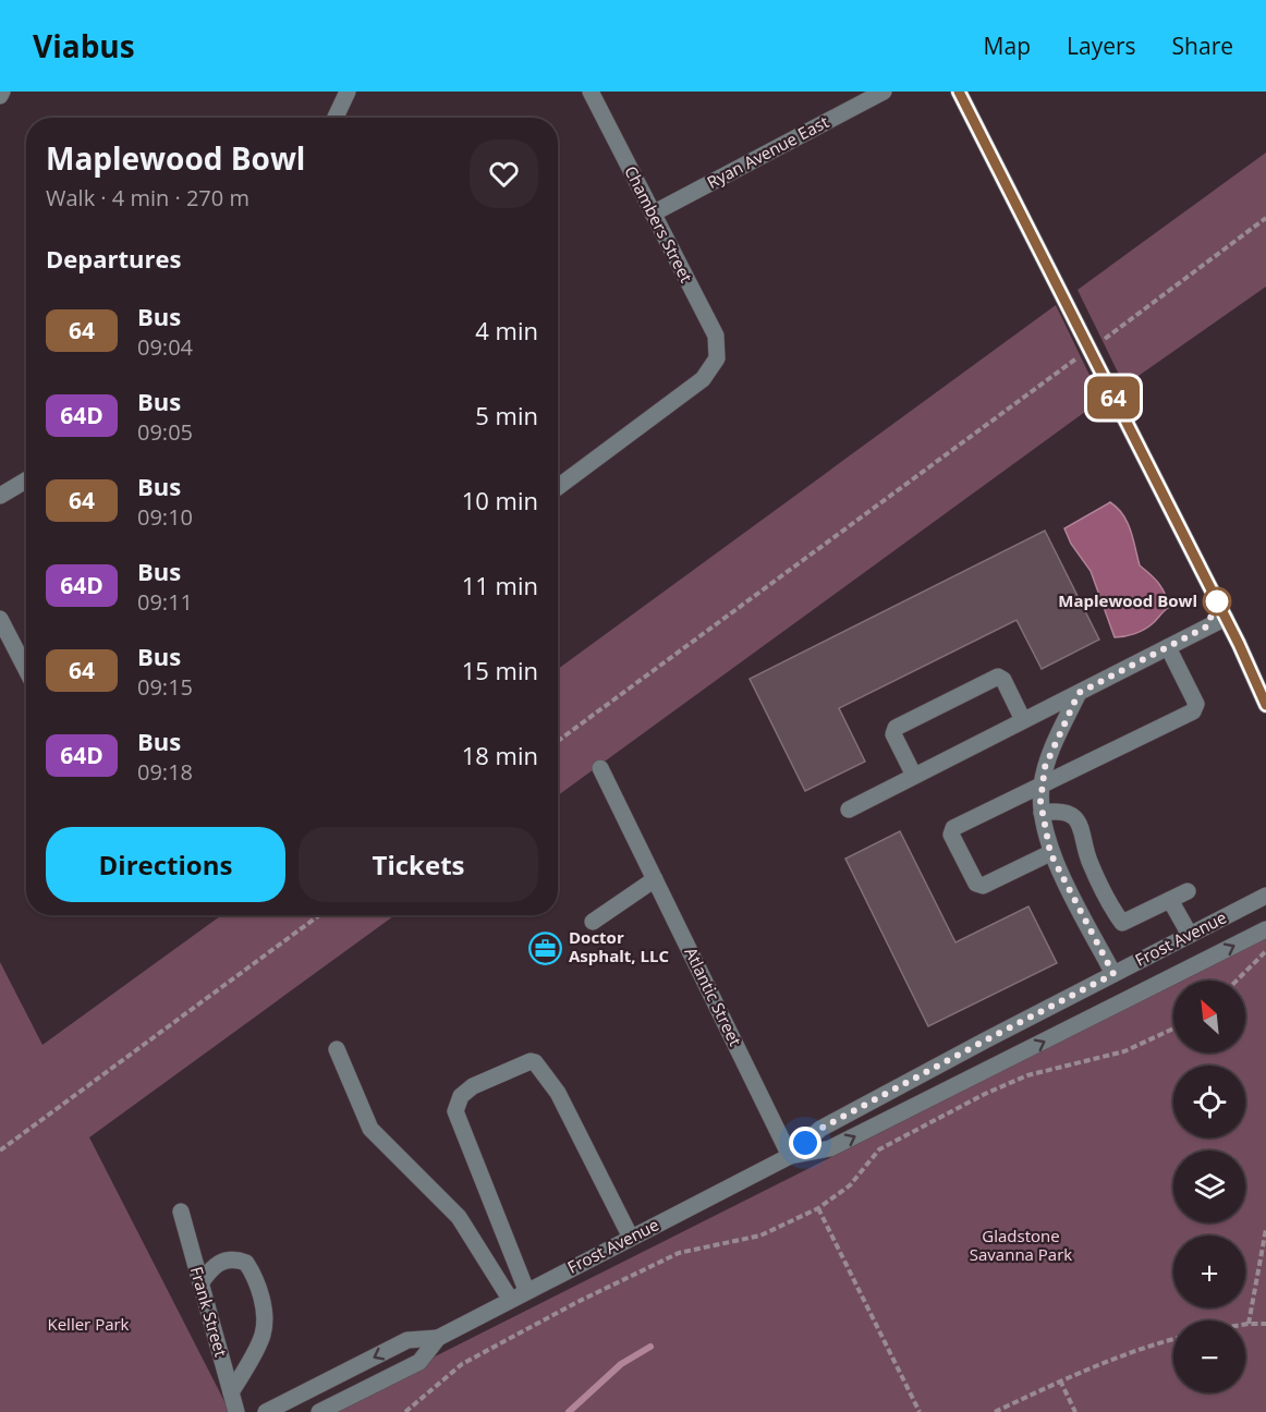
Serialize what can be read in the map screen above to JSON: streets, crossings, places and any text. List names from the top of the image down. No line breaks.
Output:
{"streets":{"street":["Ryan Avenue East","Chambers Street","Frost Avenue","Atlantic Street","Frank Street"]},"crossings":[["Ryan Avenue East","Chambers Street"],["Frost Avenue","Atlantic Street"]],"parks":["Gladstone Savanna Park","Keller Park"],"places":{"other":["Maplewood Bowl"],"office":["Doctor Asphalt, LLC"]},"lines":["bus line 64"],"north":"top left","page":{"header":"Viabus","nav":["Map","Layers","Share"],"on_map":"64","heading":[["Maplewood Bowl","Walk · 4 min · 270 m"],"Departures"],"list":[{"mark":"64","name":"Bus","note":"09:04","value":"4 min"},{"mark":"64D","name":"Bus","note":"09:05","value":"5 min"},{"mark":"64","name":"Bus","note":"09:10","value":"10 min"},{"mark":"64D","name":"Bus","note":"09:11","value":"11 min"},{"mark":"64","name":"Bus","note":"09:15","value":"15 min"},{"mark":"64D","name":"Bus","note":"09:18","value":"18 min"}],"buttons":["Directions","Tickets"],"map_buttons":["+","−"]}}
